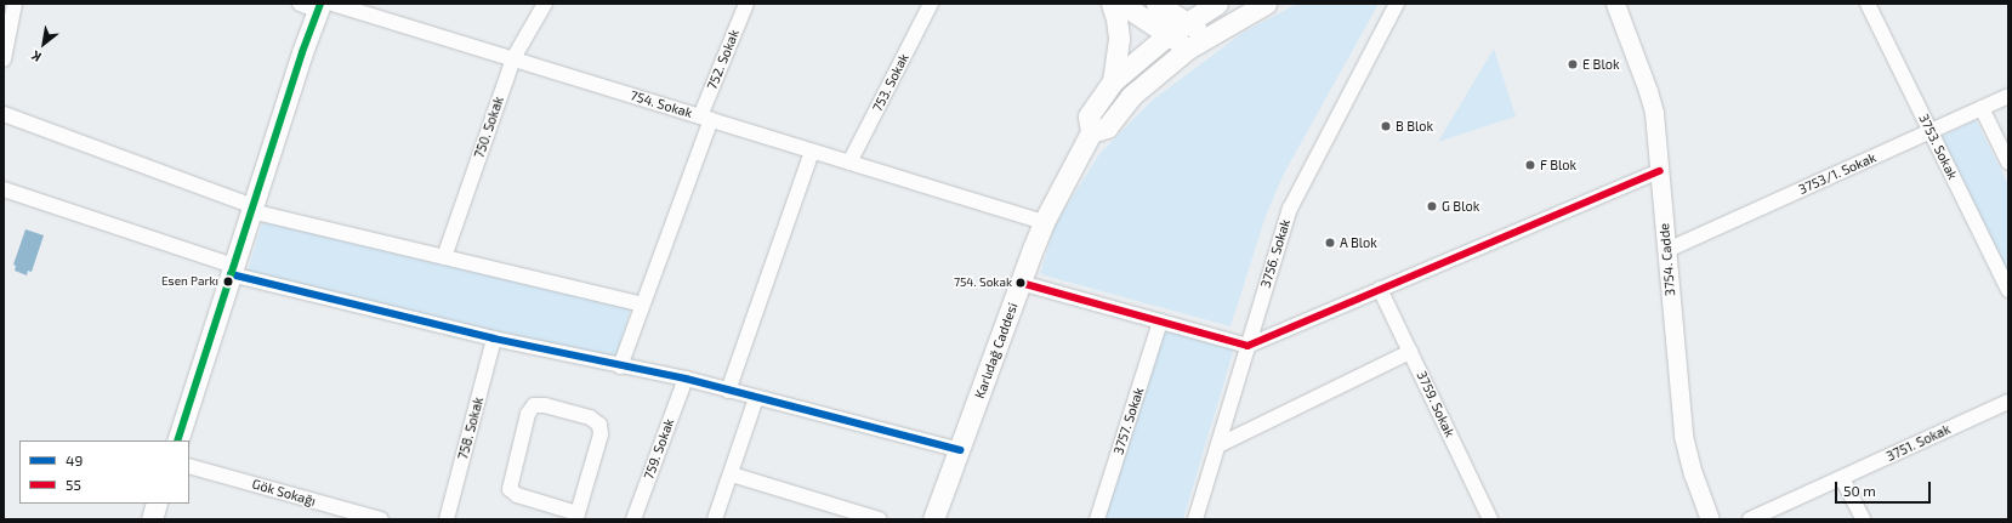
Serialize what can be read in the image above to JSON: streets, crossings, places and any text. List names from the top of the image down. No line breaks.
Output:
{"streets":{"main road":["Karlıdağ Caddesi"],"street":["752. Sokak","753. Sokak","754. Sokak","750. Sokak","3753. Sokak","3753/1. Sokak","3756. Sokak","3754. Cadde","3759. Sokak","3757. Sokak","758. Sokak","3751. Sokak","759. Sokak","Gök Sokağı"]},"crossings":[["752. Sokak","754. Sokak"],["753. Sokak","754. Sokak"],["754. Sokak","750. Sokak"],["754. Sokak","Karlıdağ Caddesi"],["3753. Sokak","3753/1. Sokak"],["3753/1. Sokak","3754. Cadde"]],"places":["E Blok","B Blok","F Blok","G Blok","A Blok","Esen Parkı","754. Sokak"],"lines":["transit line 55","transit line 49"],"legend":["49","55"],"scale_bar":"50 m","north":"bottom left"}
